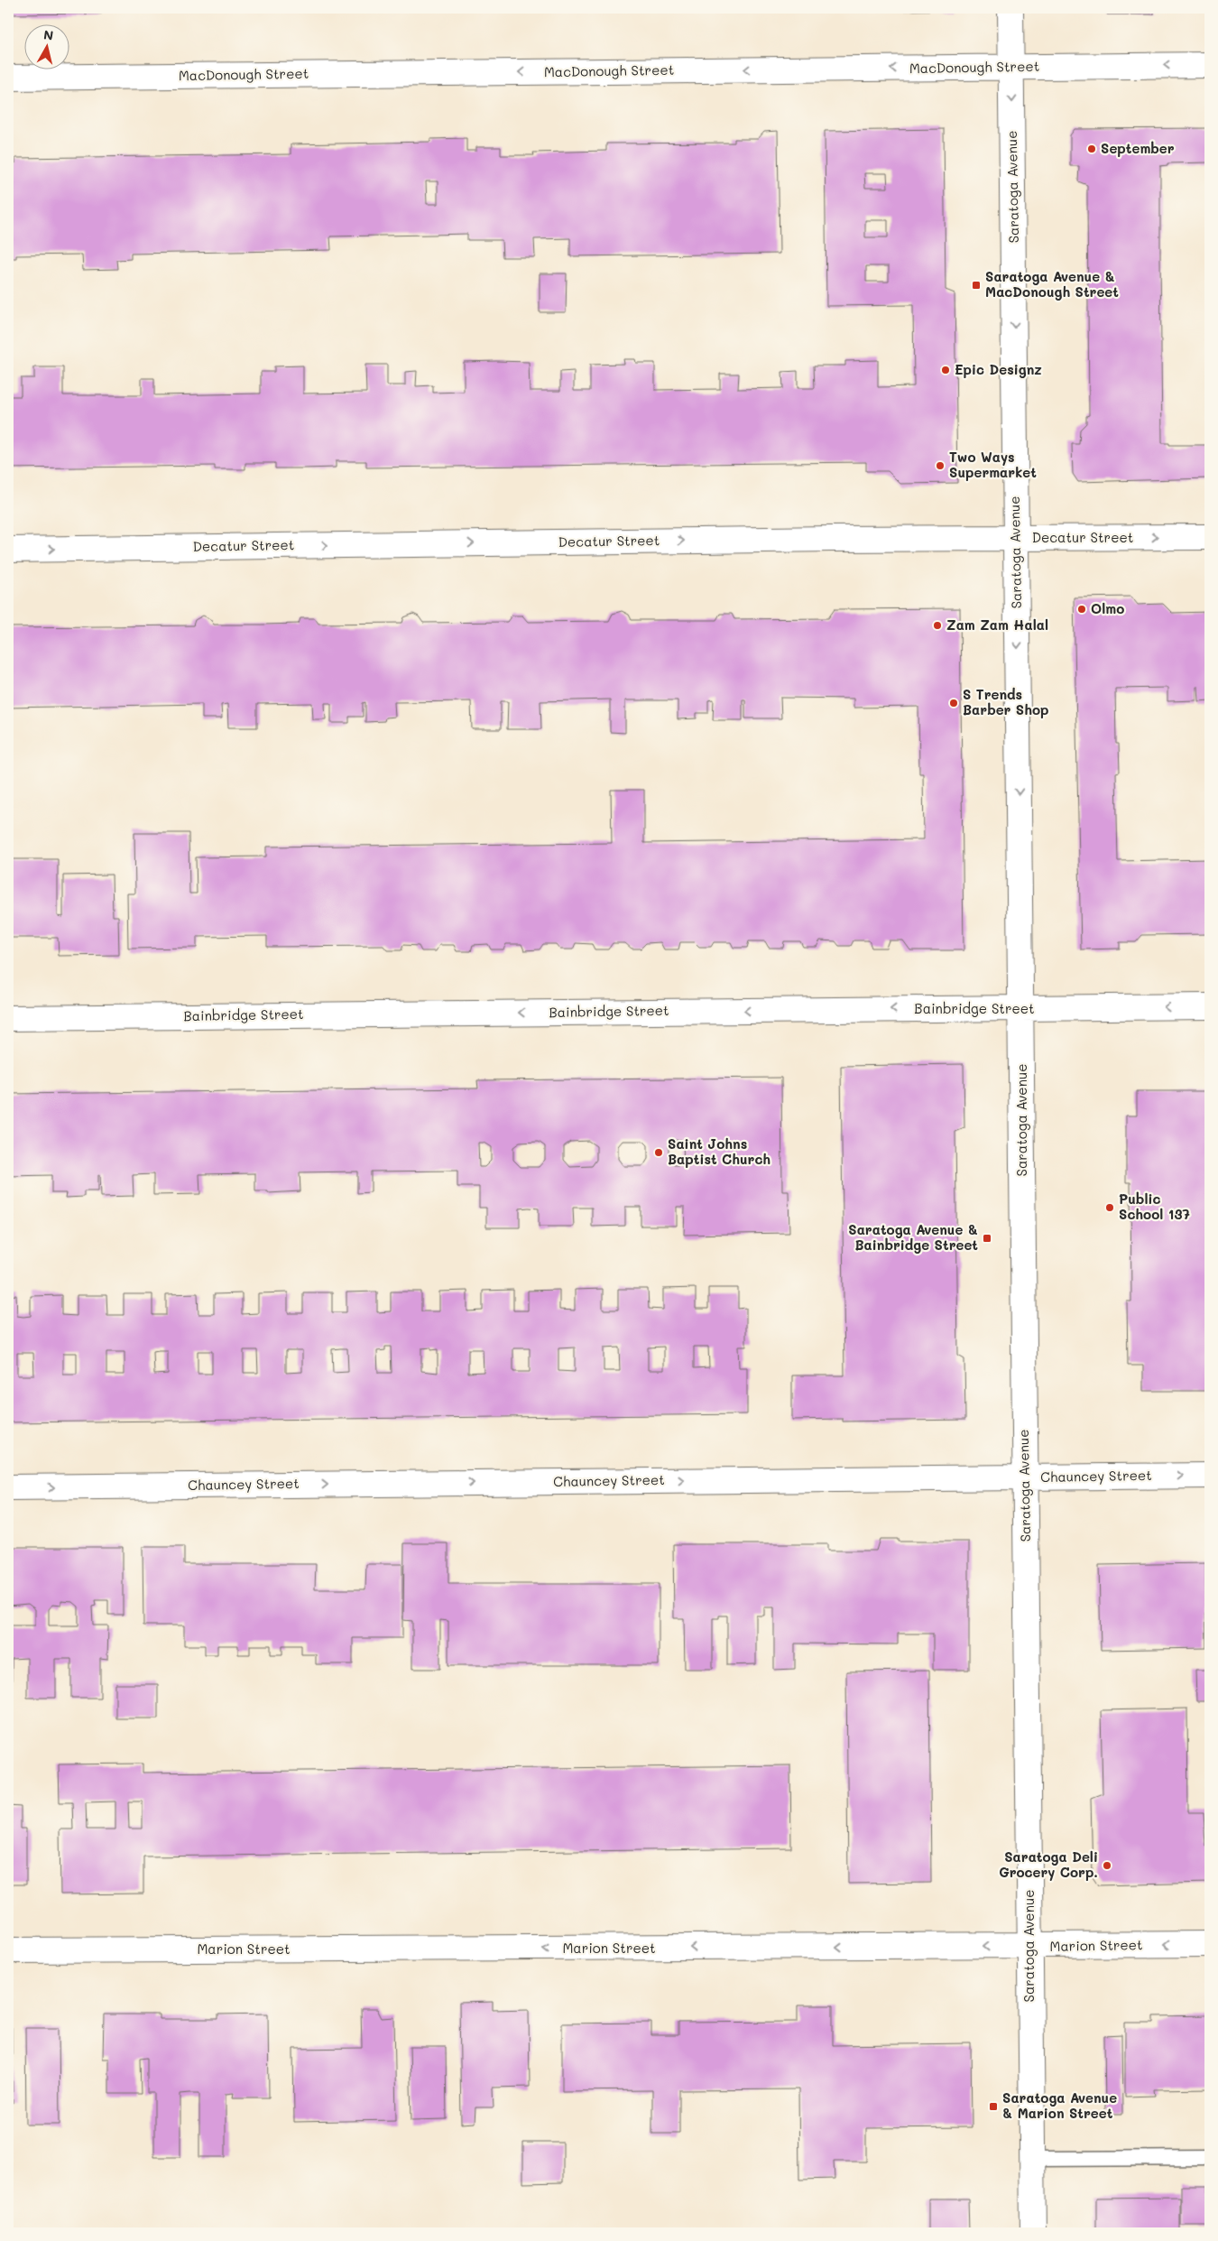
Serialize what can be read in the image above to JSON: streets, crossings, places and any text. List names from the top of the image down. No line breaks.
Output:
{"streets":{"street":["MacDonough Street","Saratoga Avenue","Decatur Street","Bainbridge Street","Chauncey Street","Marion Street"]},"crossings":[["MacDonough Street","Saratoga Avenue"],["Saratoga Avenue","Decatur Street"],["Saratoga Avenue","Bainbridge Street"],["Saratoga Avenue","Chauncey Street"],["Saratoga Avenue","Marion Street"]],"one_way":["MacDonough Street","Saratoga Avenue","Decatur Street","Bainbridge Street","Chauncey Street","Marion Street"],"places":{"other":["September","Epic Designz","Two Ways Supermarket","Olmo","Zam Zam Halal","S Trends Barber Shop","Saint Johns Baptist Church","Public School 137","Saratoga Deli Grocery Corp."],"transit":["Saratoga Avenue & MacDonough Street","Saratoga Avenue & Bainbridge Street","Saratoga Avenue & Marion Street"]},"north":"top"}
